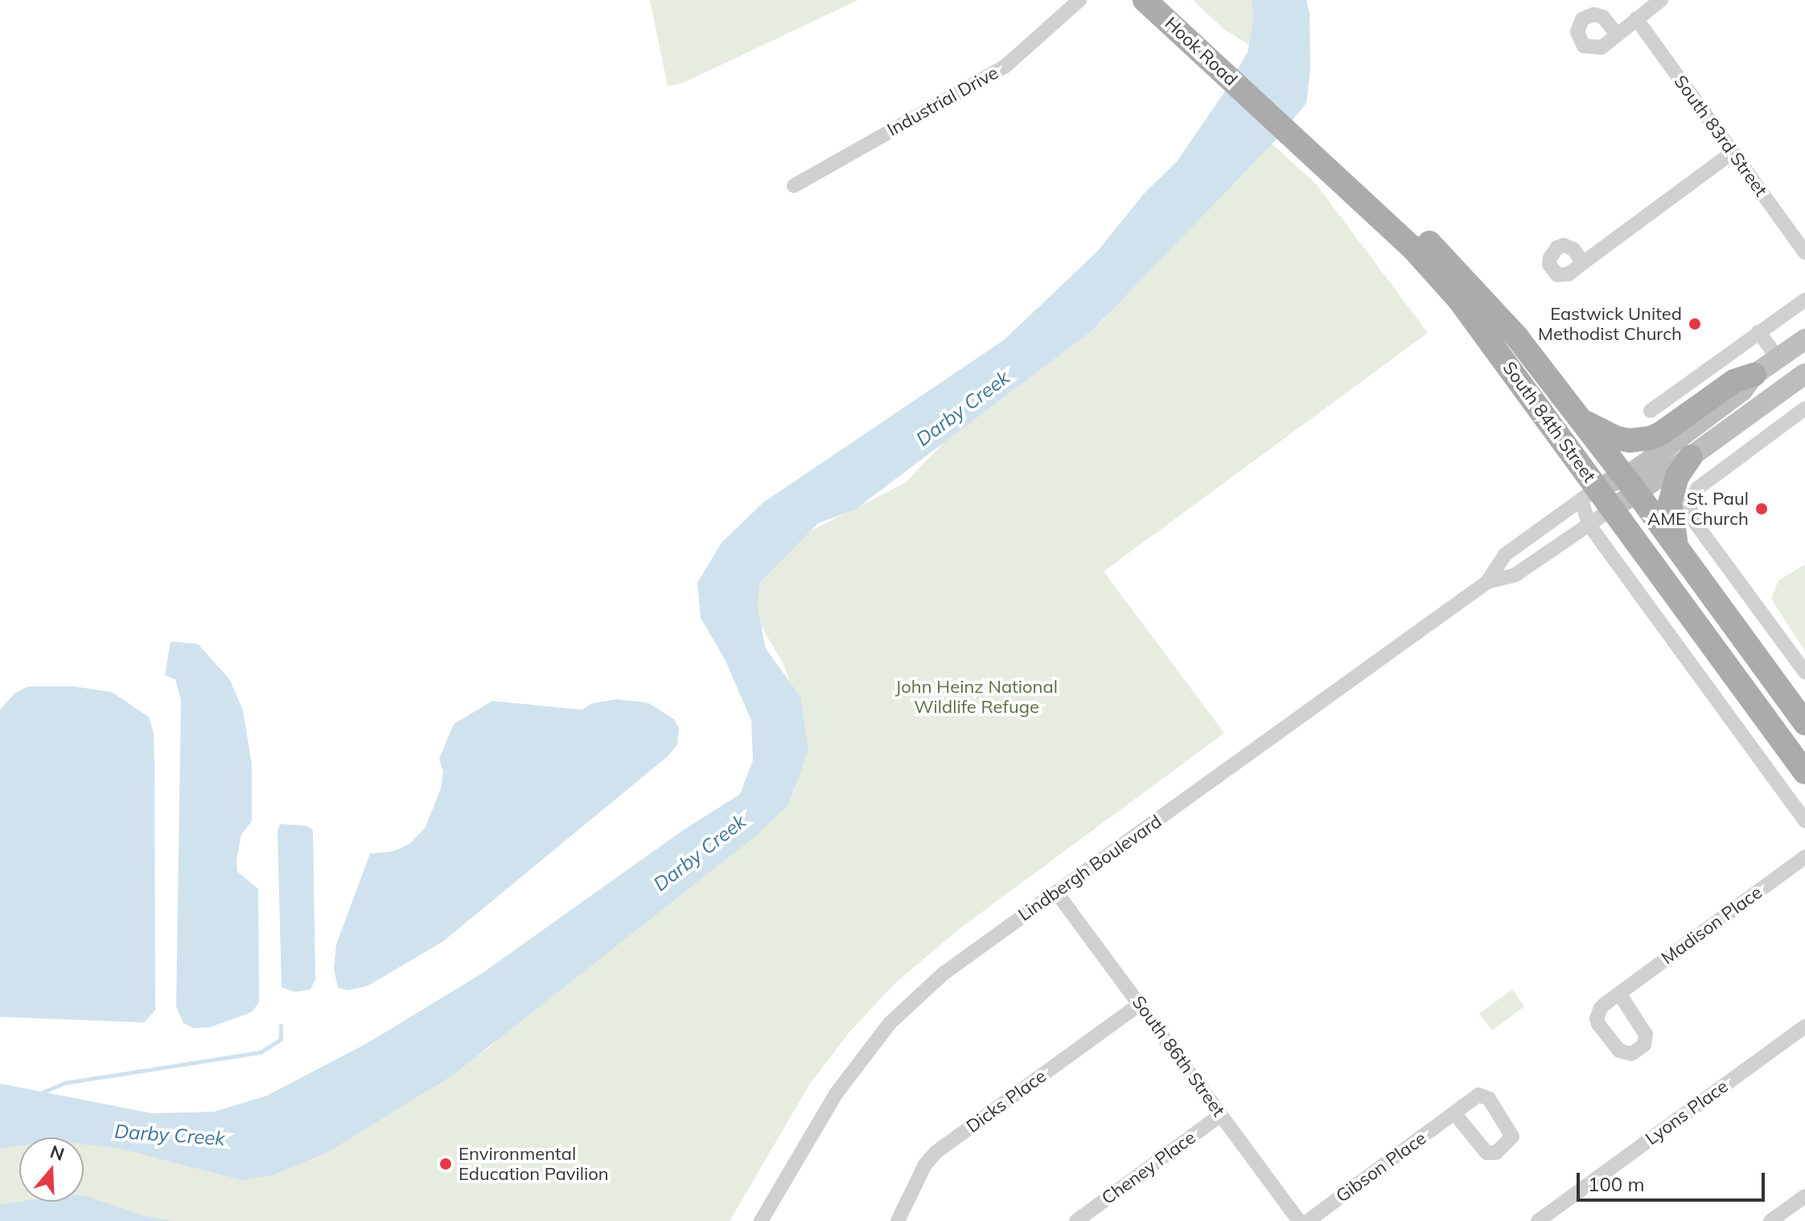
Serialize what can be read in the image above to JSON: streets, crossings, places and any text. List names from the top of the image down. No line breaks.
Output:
{"streets":{"main road":["Hook Road","South 84th Street","Lindbergh Boulevard"],"street":["Industrial Drive","South 83rd Street","Madison Place","South 86th Street","Dicks Place","Lyons Place","Gibson Place","Cheney Place"]},"crossings":[["Hook Road","South 84th Street"],["South 84th Street","Lindbergh Boulevard"],["Lindbergh Boulevard","South 86th Street"],["South 86th Street","Dicks Place"],["South 86th Street","Cheney Place"]],"water":["Darby Creek"],"parks":["John Heinz National Wildlife Refuge"],"places":["Eastwick United Methodist Church","St. Paul AME Church","Environmental Education Pavilion"],"scale_bar":"100 m","north":"top"}
